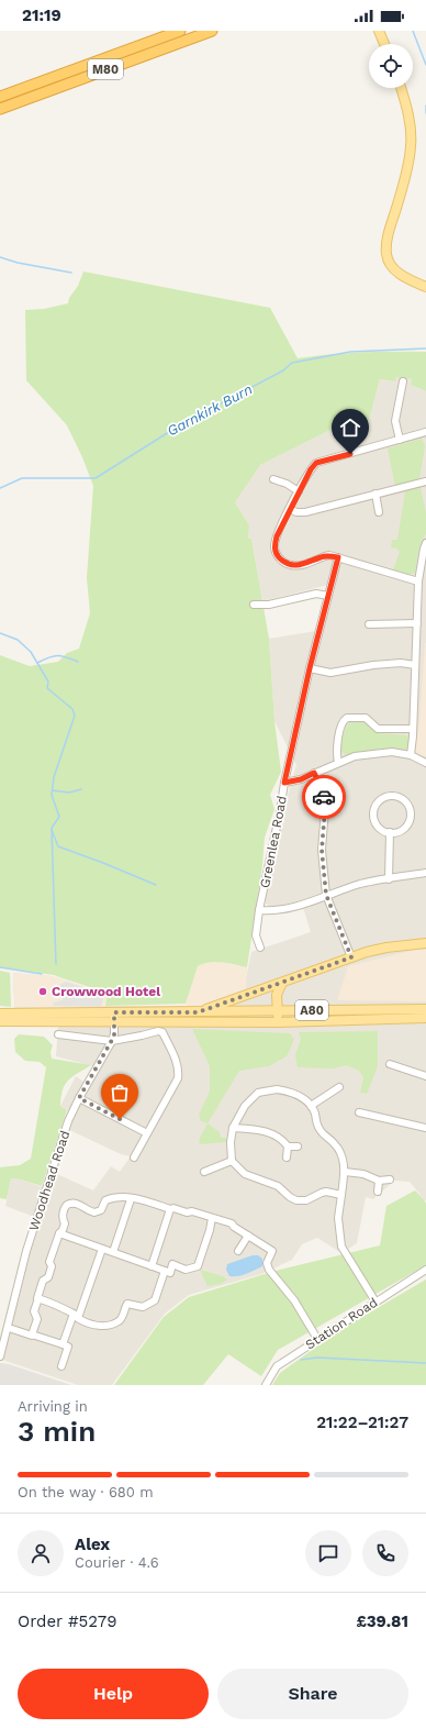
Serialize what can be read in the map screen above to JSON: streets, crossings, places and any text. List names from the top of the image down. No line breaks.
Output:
{"streets":{"highway":["M80"],"main road":["A80"],"street":["Greenlea Road","Woodhead Road","Station Road"]},"crossings":[["A80","Woodhead Road"]],"water":["Garnkirk Burn"],"places":["Crowwood Hotel"],"page":{"status":"21:19","heading":["3 min","Arriving in","21:22–21:27"],"panel":["Alex","Courier · 4.6","Order #5279","£39.81"],"bar":"On the way · 680 m","buttons":["Help","Share"]}}
